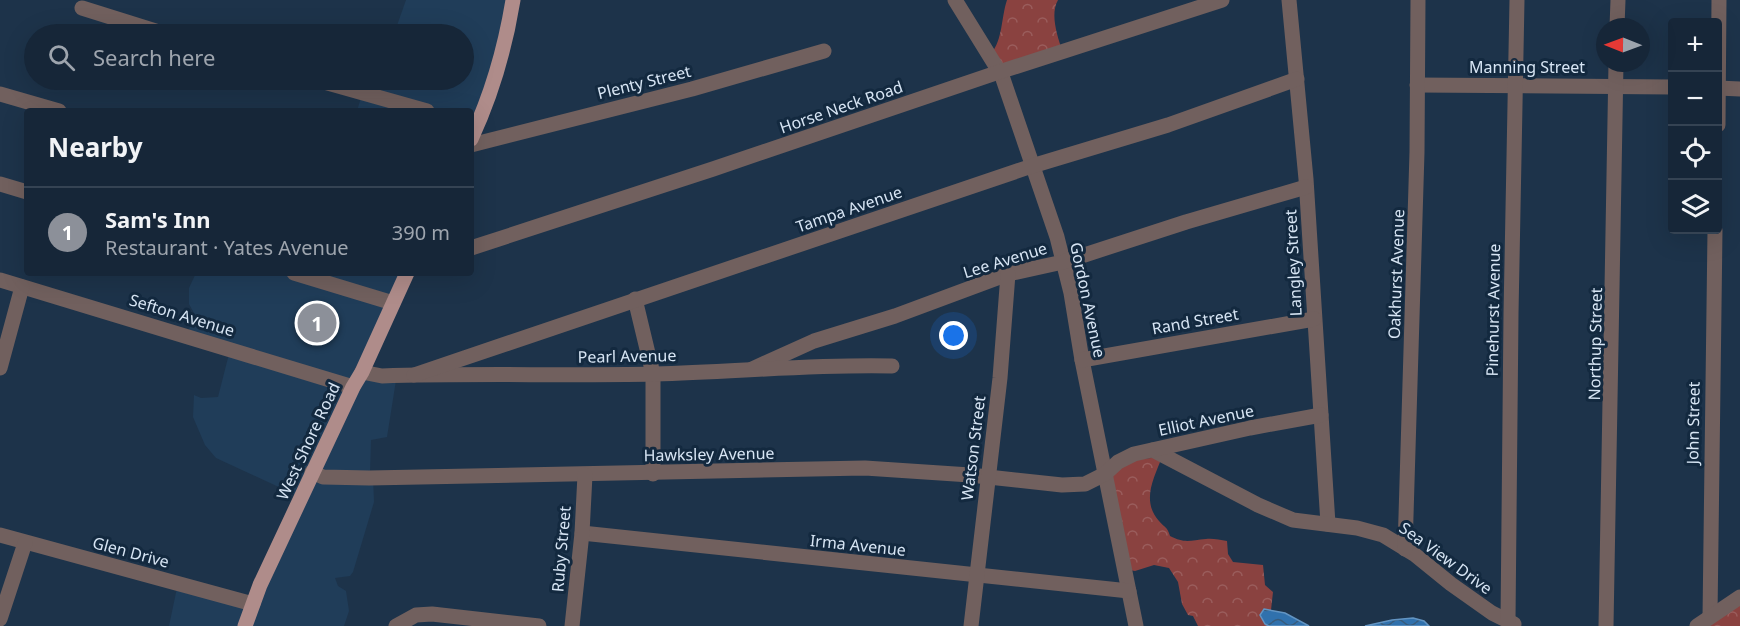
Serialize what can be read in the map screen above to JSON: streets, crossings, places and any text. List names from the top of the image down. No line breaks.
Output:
{"streets":{"main road":["West Shore Road"],"street":["Manning Street","Plenty Street","Horse Neck Road","Tampa Avenue","Lee Avenue","Langley Street","Oakhurst Avenue","Gordon Avenue","Pinehurst Avenue","Sefton Avenue","Rand Street","Northup Street","Pearl Avenue","Elliot Avenue","John Street","Watson Street","Hawksley Avenue","Irma Avenue","Ruby Street","Glen Drive","Sea View Drive"]},"crossings":[["Manning Street","Oakhurst Avenue"],["Manning Street","Pinehurst Avenue"],["Manning Street","Northup Street"],["Horse Neck Road","Gordon Avenue"],["Tampa Avenue","Langley Street"],["Tampa Avenue","Gordon Avenue"],["Tampa Avenue","Pearl Avenue"],["Lee Avenue","Langley Street"],["Lee Avenue","Gordon Avenue"],["Lee Avenue","Pearl Avenue"],["Lee Avenue","Watson Street"],["Langley Street","Rand Street"],["Langley Street","Elliot Avenue"],["Langley Street","Sea View Drive"],["Oakhurst Avenue","Sea View Drive"],["Gordon Avenue","Rand Street"],["Gordon Avenue","Elliot Avenue"],["Gordon Avenue","Hawksley Avenue"],["Gordon Avenue","Irma Avenue"],["Pinehurst Avenue","Sea View Drive"],["Sefton Avenue","West Shore Road"],["Pearl Avenue","West Shore Road"],["Elliot Avenue","Hawksley Avenue"],["Elliot Avenue","Sea View Drive"],["West Shore Road","Hawksley Avenue"],["West Shore Road","Glen Drive"],["Watson Street","Hawksley Avenue"],["Watson Street","Irma Avenue"],["Hawksley Avenue","Ruby Street"],["Irma Avenue","Ruby Street"]],"north":"left","page":{"map_buttons":["+","−"],"search":"Search here","heading":"Nearby","list":[{"mark":"1","name":"Sam's Inn","note":"Restaurant · Yates Avenue","value":"390 m"}],"pins":"1"}}
